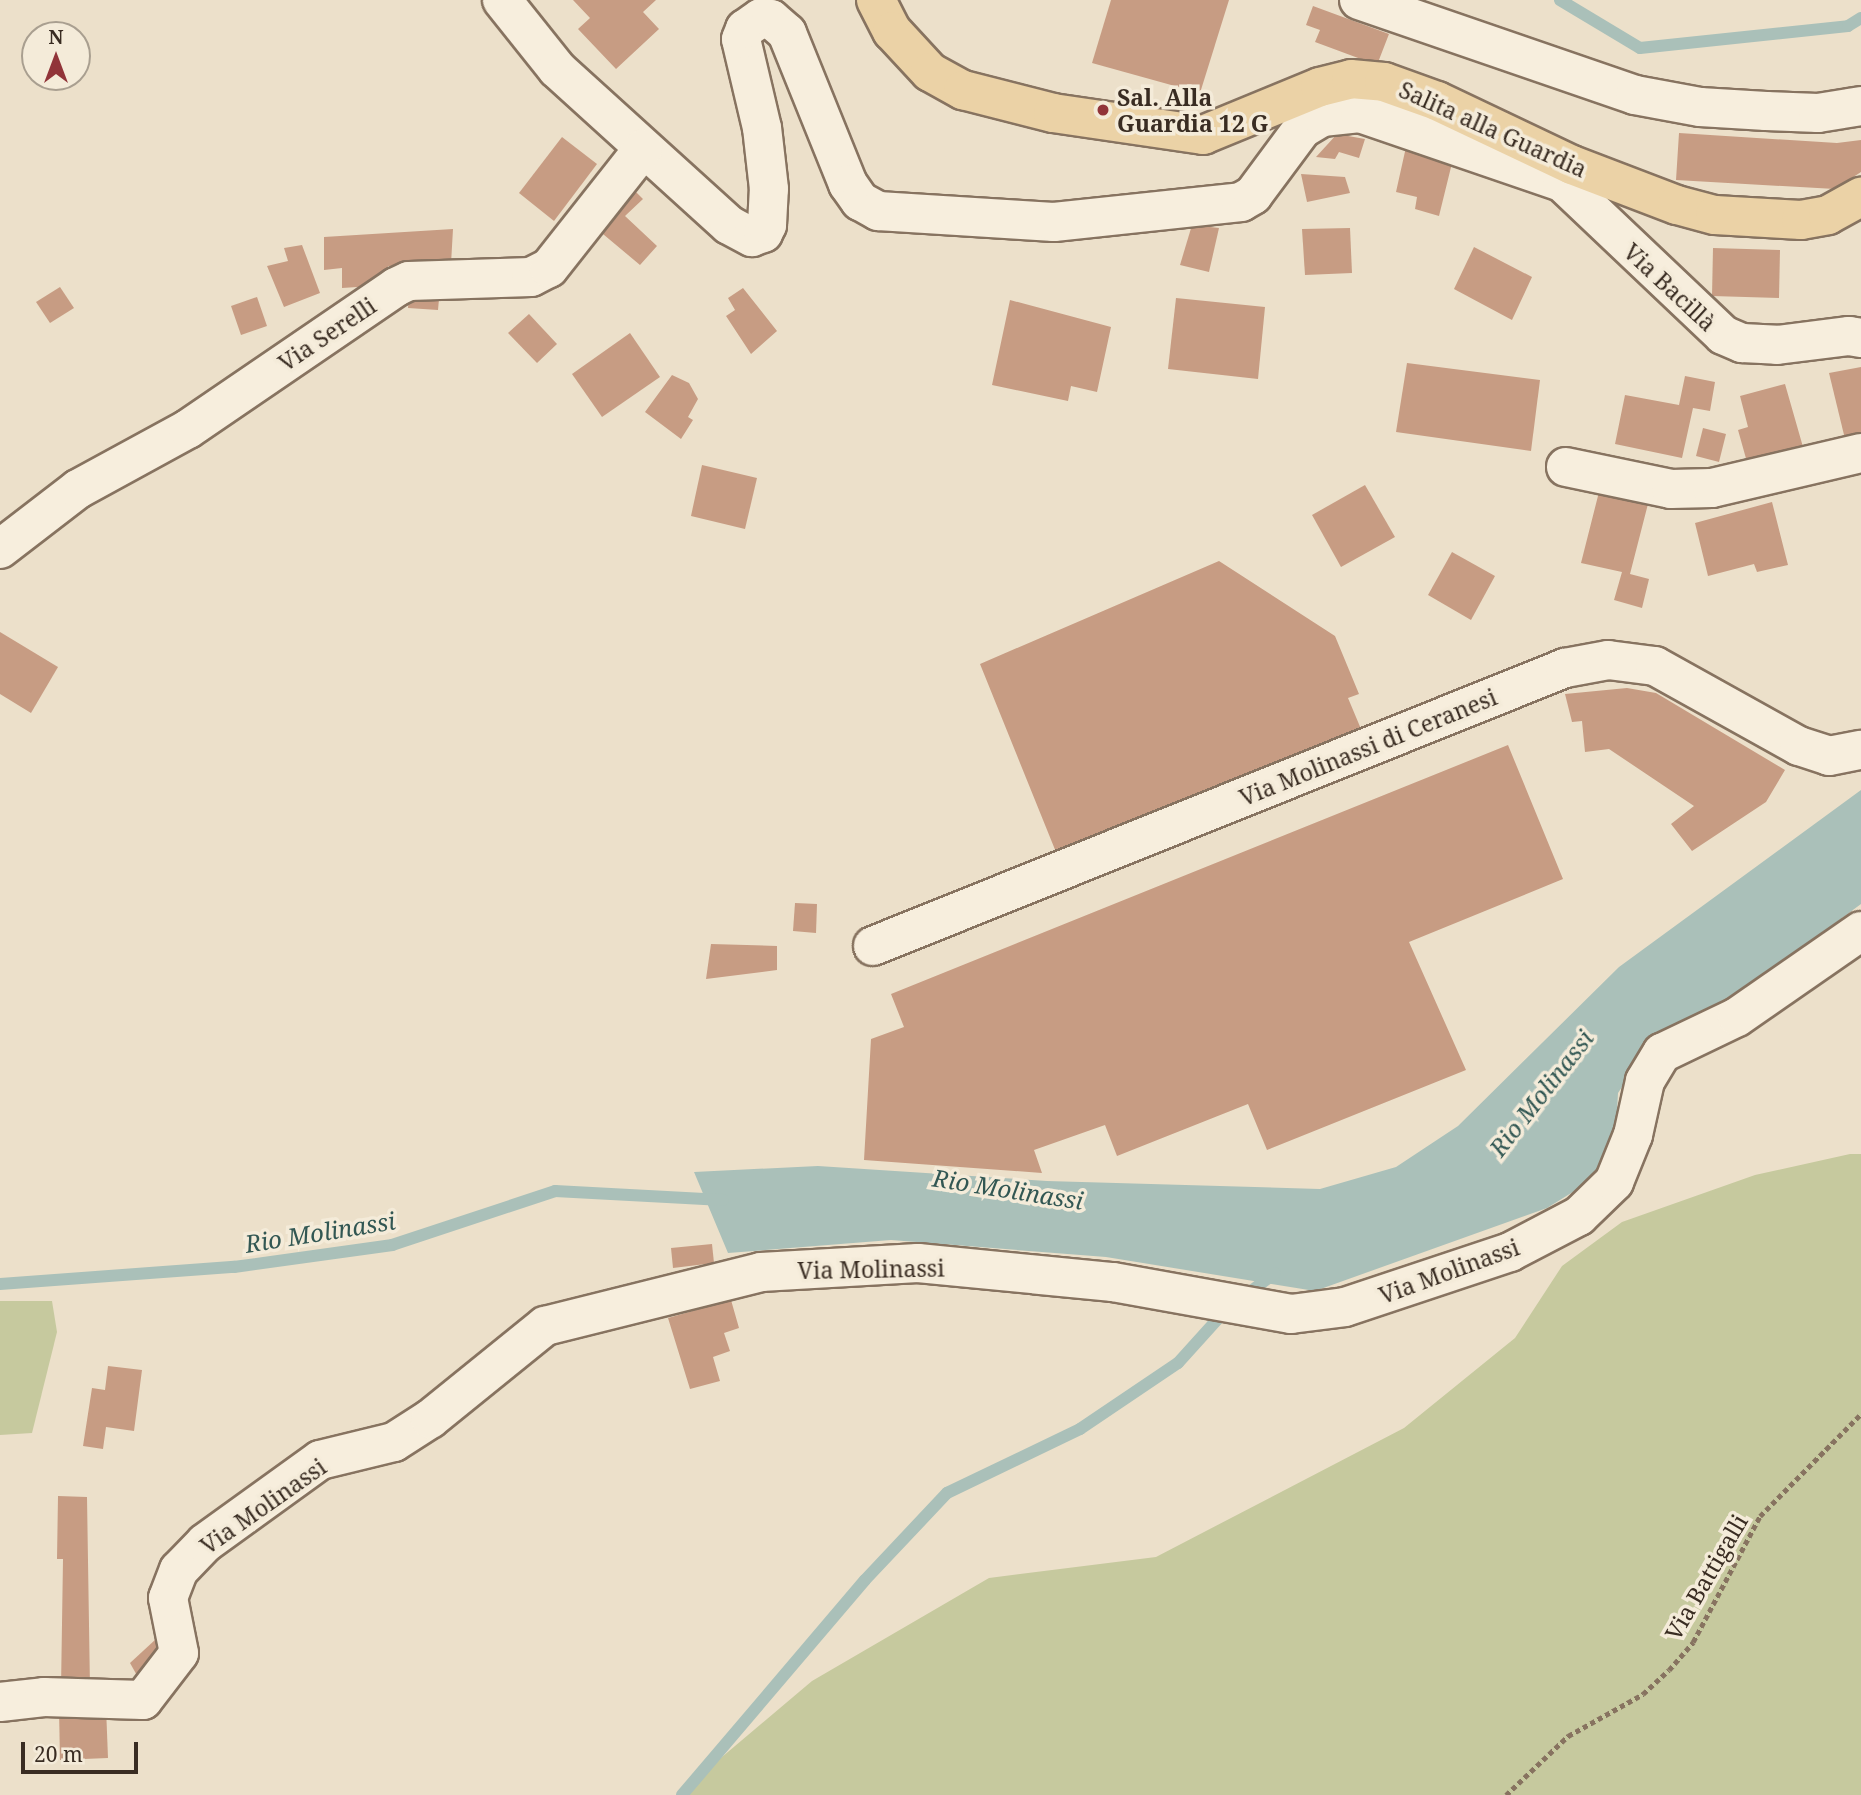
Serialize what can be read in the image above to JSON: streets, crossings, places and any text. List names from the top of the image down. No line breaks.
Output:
{"streets":{"main road":["Salita alla Guardia"],"street":["Via Bacillà","Via Serelli","Via Molinassi di Ceranesi","Via Molinassi"],"path":["Via Battigalli"]},"crossings":[["Salita alla Guardia","Via Bacillà"]],"water":["Rio Molinassi"],"places":["Sal. Alla Guardia 12 G"],"scale_bar":"20 m","north":"top"}
